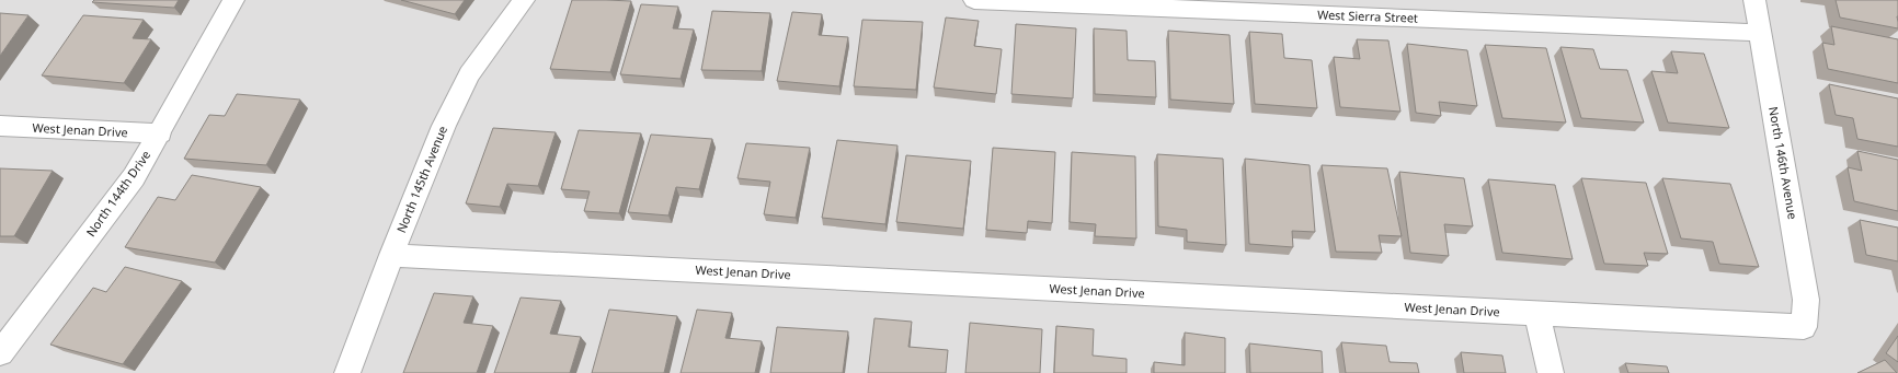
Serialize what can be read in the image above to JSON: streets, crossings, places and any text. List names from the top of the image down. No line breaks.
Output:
{"streets":{"street":["West Sierra Street","West Jenan Drive","North 146th Avenue","North 145th Avenue","North 144th Drive"]},"crossings":[["West Sierra Street","North 146th Avenue"],["West Jenan Drive","North 146th Avenue"],["West Jenan Drive","North 145th Avenue"],["West Jenan Drive","North 144th Drive"]]}
